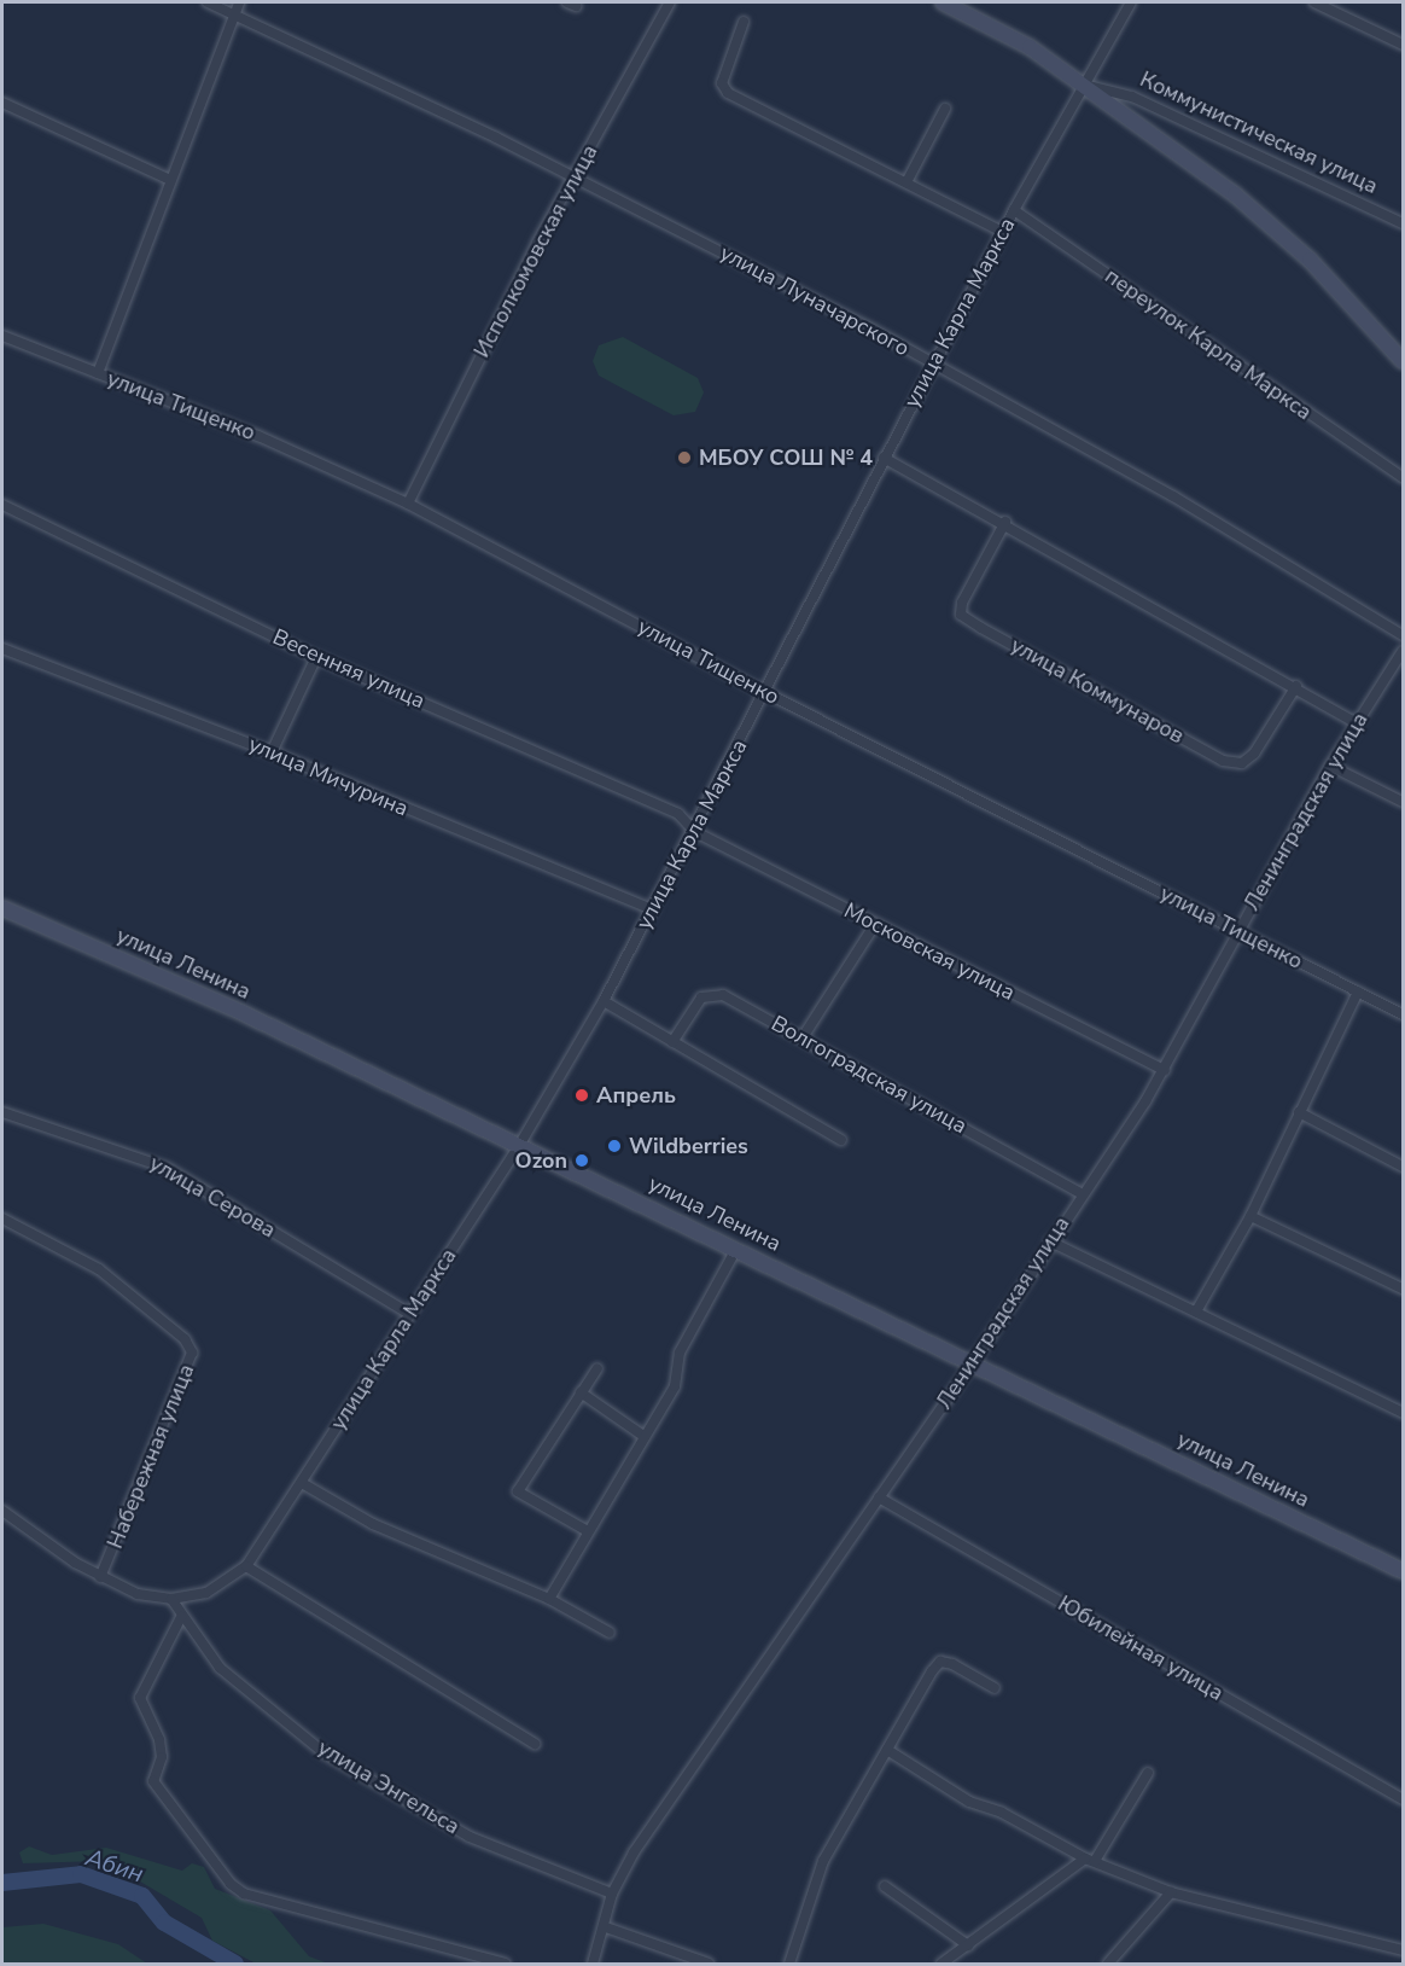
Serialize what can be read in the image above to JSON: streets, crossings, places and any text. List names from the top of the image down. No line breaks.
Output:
{"streets":{"main road":["Коммунистическая улица","улица Ленина"],"street":["Исполкомовская улица","улица Луначарского","улица Карла Маркса","переулок Карла Маркса","улица Тищенко","Весенняя улица","улица Коммунаров","улица Мичурина","Ленинградская улица","Московская улица","Волгоградская улица","улица Серова","Набережная улица","Юбилейная улица","улица Энгельса"]},"crossings":[["Коммунистическая улица","улица Карла Маркса"],["Исполкомовская улица","улица Луначарского"],["Исполкомовская улица","улица Тищенко"],["улица Луначарского","улица Карла Маркса"],["улица Карла Маркса","переулок Карла Маркса"],["улица Карла Маркса","улица Тищенко"],["улица Карла Маркса","Весенняя улица"],["улица Карла Маркса","улица Мичурина"],["улица Карла Маркса","Московская улица"],["улица Карла Маркса","улица Ленина"],["улица Карла Маркса","улица Серова"],["улица Карла Маркса","Набережная улица"],["улица Карла Маркса","улица Энгельса"],["улица Тищенко","Ленинградская улица"],["Весенняя улица","Московская улица"],["Ленинградская улица","Московская улица"],["Ленинградская улица","улица Ленина"],["Ленинградская улица","Волгоградская улица"],["Ленинградская улица","Юбилейная улица"],["Ленинградская улица","улица Энгельса"],["Набережная улица","улица Энгельса"]],"water":["Абин"],"places":["МБОУ СОШ № 4","Апрель","Wildberries","Ozon"]}
